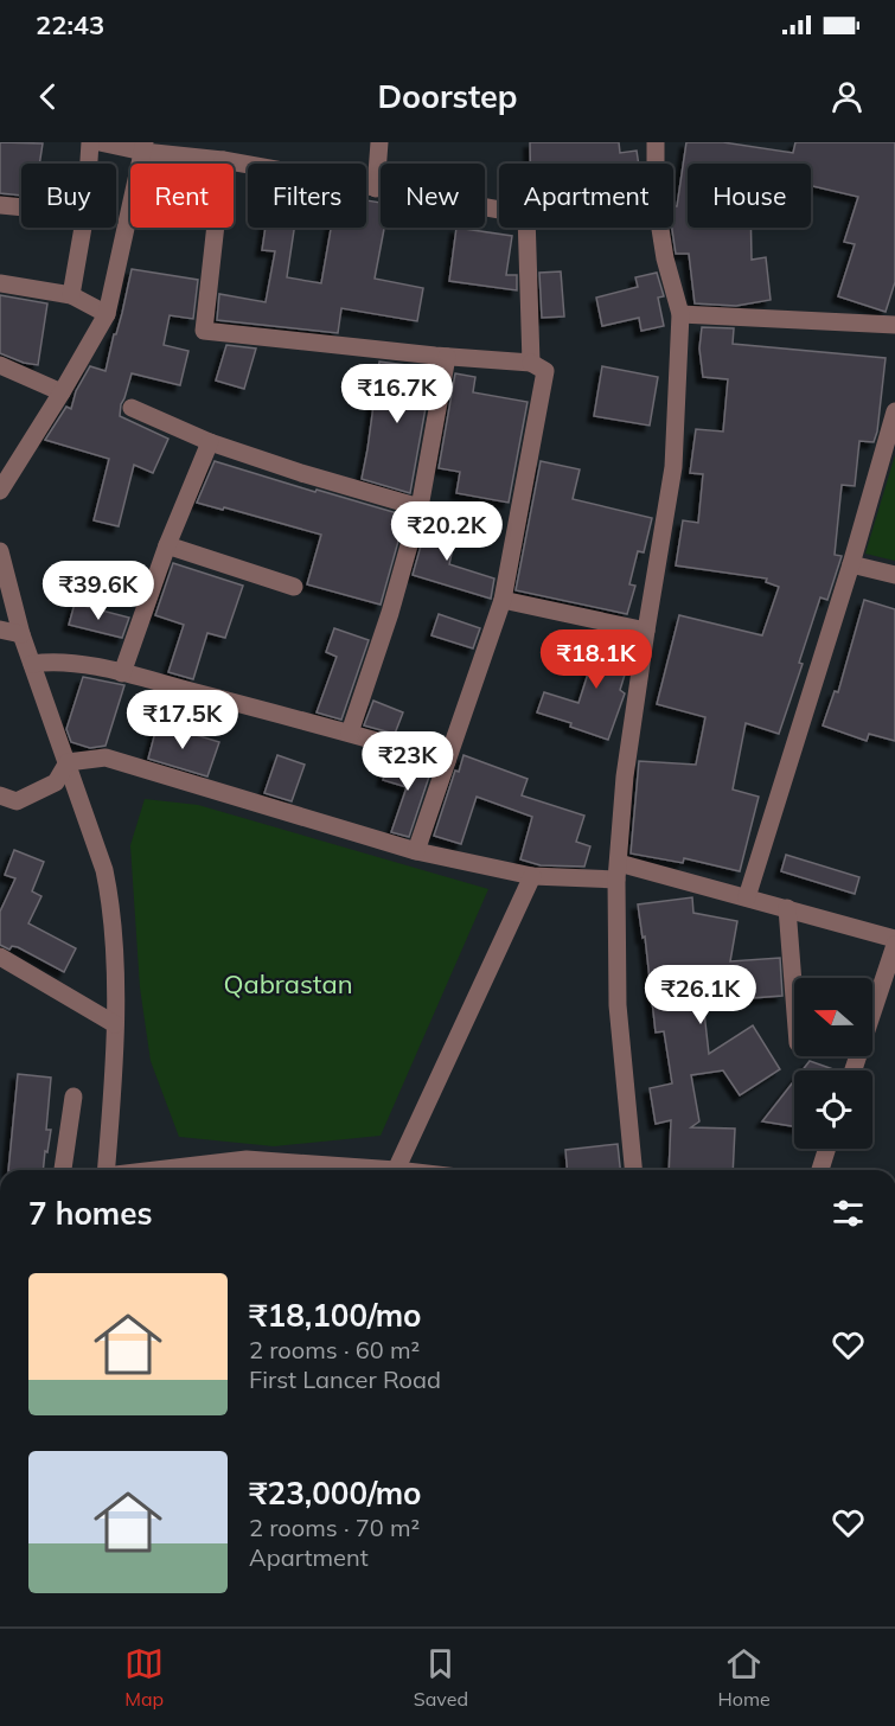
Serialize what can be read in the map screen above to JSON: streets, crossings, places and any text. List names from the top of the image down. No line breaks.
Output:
{"parks":["Qabrastan"],"north":"left","page":{"status":"22:43","header":"Doorstep","chip":["Buy","Rent","Filters","New","Apartment","House"],"price":["₹16.7K","₹20.2K","₹39.6K","₹18.1K","₹17.5K","₹23K","₹26.1K"],"heading":"7 homes","list":[{"name":"₹18,100/mo","note":"2 rooms · 60 m² · First Lancer Road"},{"name":"₹23,000/mo","note":"2 rooms · 70 m² · Apartment"}],"tabs":["Map","Saved","Home"]}}
